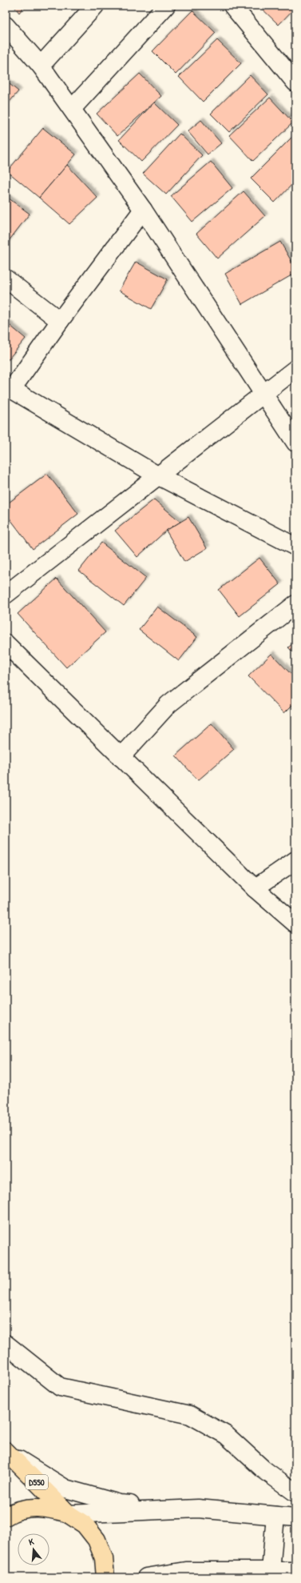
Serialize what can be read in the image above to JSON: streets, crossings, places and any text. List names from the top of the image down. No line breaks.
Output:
{"streets":{"highway":["D550"]},"north":"top"}
